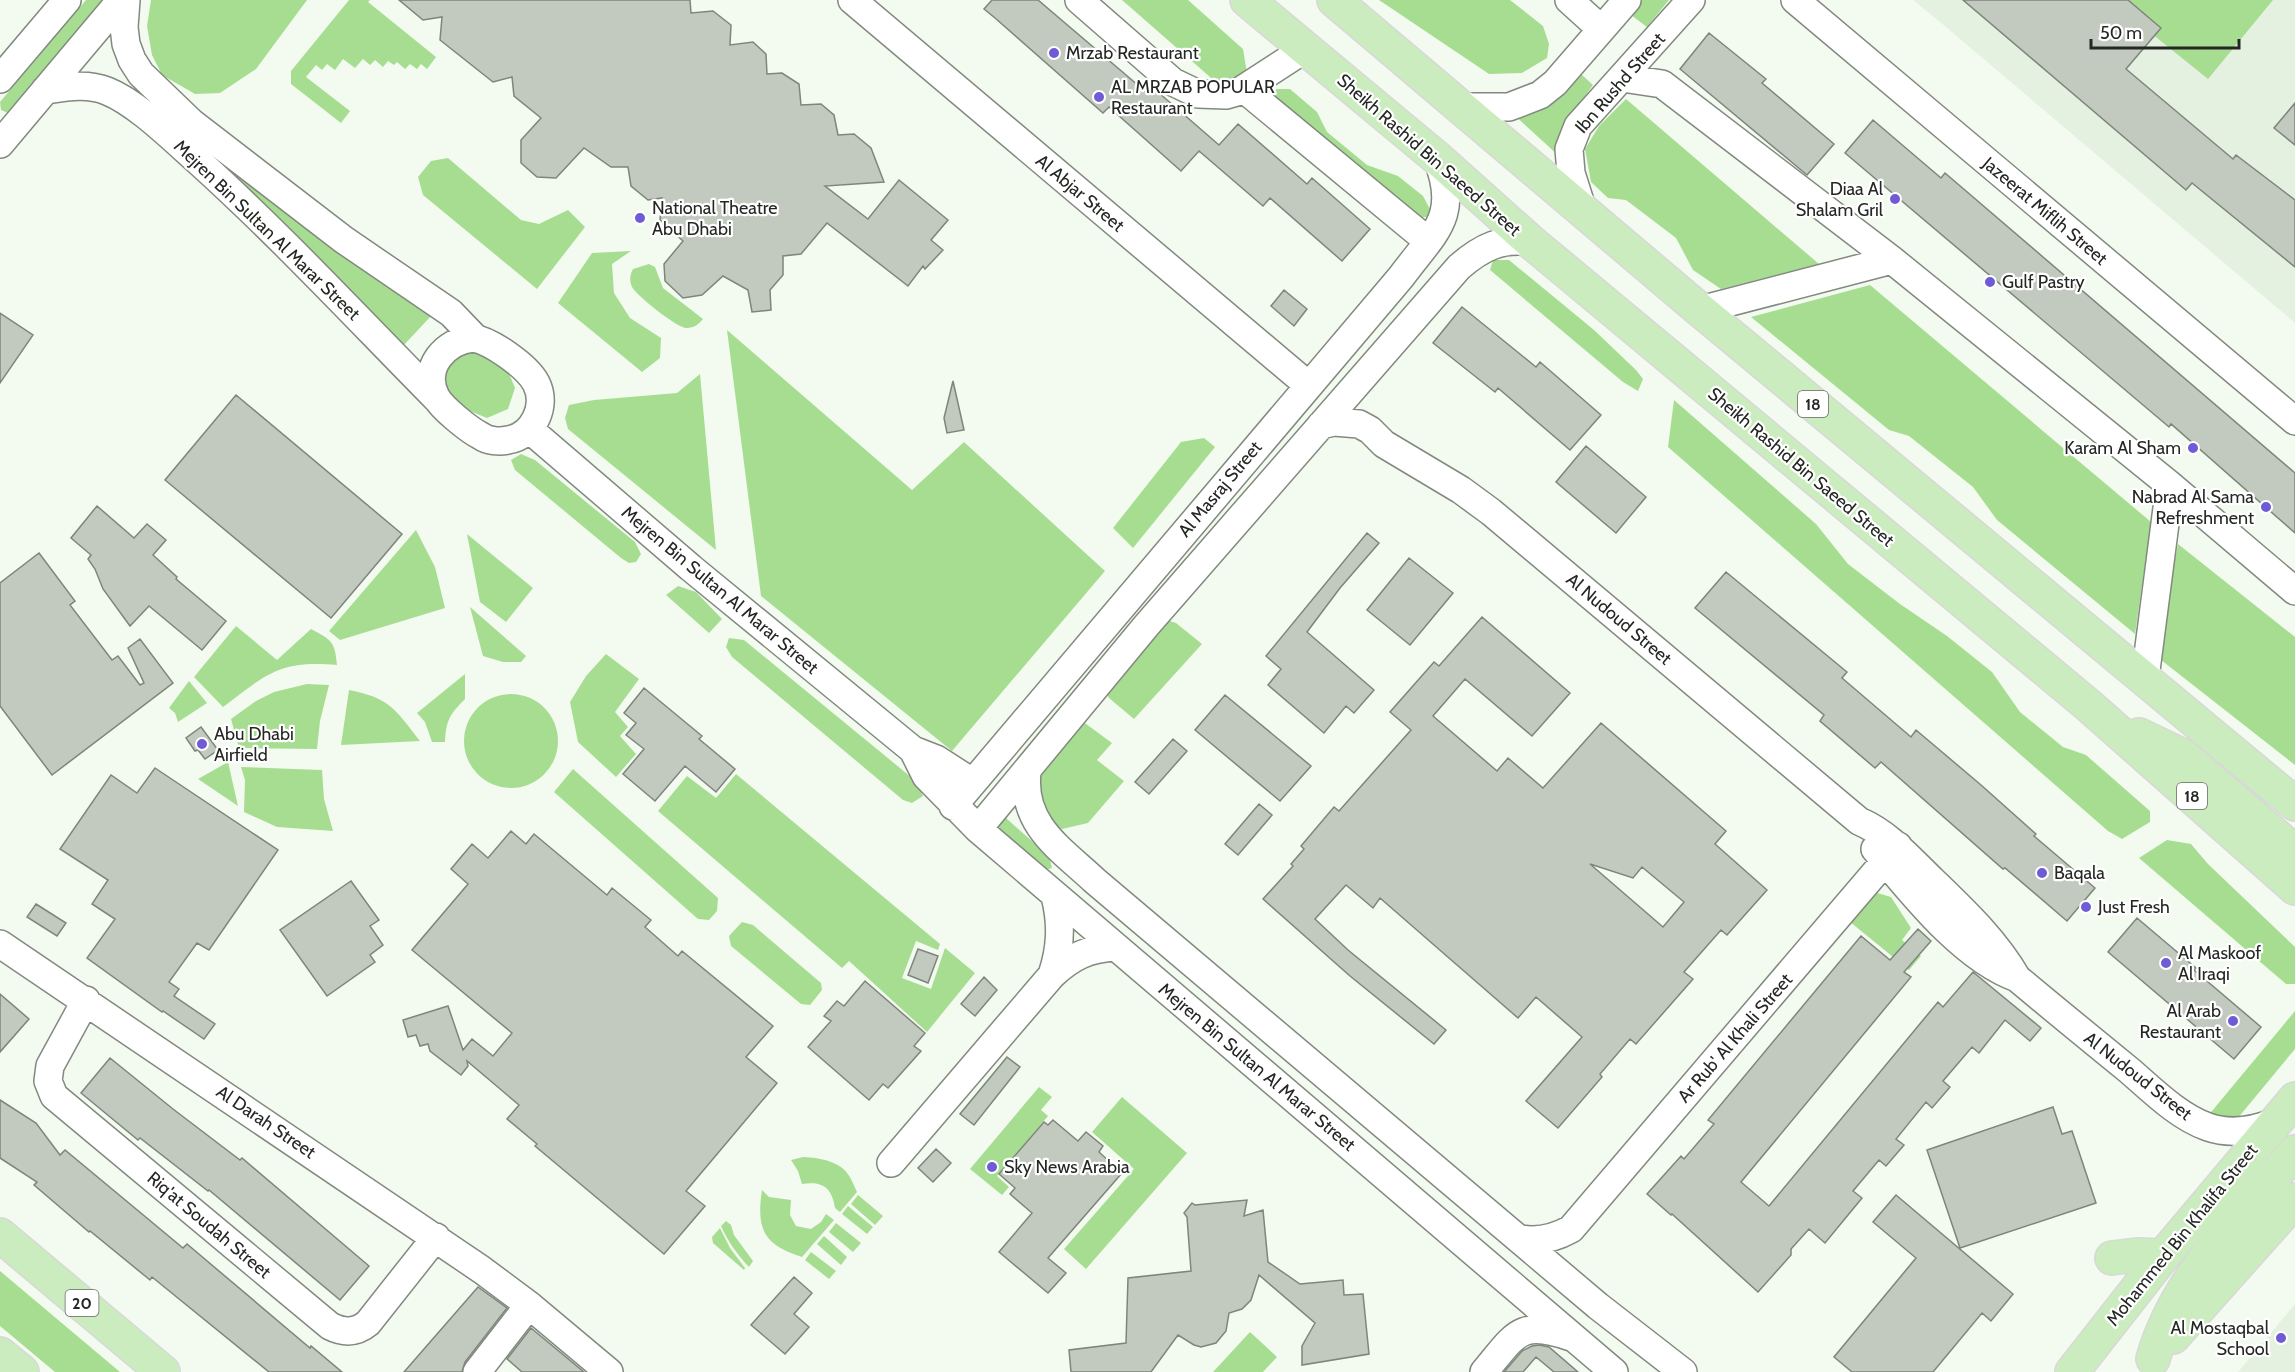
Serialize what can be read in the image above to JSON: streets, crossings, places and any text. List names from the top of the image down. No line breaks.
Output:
{"streets":{"main road":["Sheikh Rashid Bin Saeed Street","18","Mohammed Bin Khalifa Street","20"],"street":["Ibn Rushd Street","Al Abjar Street","Jazeerat Miflih Street","Mejren Bin Sultan Al Marar Street","Al Masraj Street","Al Nudoud Street","Ar Rub' Al Khali Street","Al Darah Street","Riq'at Soudah Street"]},"crossings":[["Ibn Rushd Street","18"],["Sheikh Rashid Bin Saeed Street","Al Masraj Street"],["Al Abjar Street","Al Masraj Street"],["Mejren Bin Sultan Al Marar Street","Al Masraj Street"],["Mejren Bin Sultan Al Marar Street","Ar Rub' Al Khali Street"],["Al Masraj Street","Al Nudoud Street"],["Al Nudoud Street","Ar Rub' Al Khali Street"],["Al Nudoud Street","Mohammed Bin Khalifa Street"],["Al Darah Street","Riq'at Soudah Street"]],"places":["Mrzab Restaurant","AL MRZAB POPULAR Restaurant","Diaa Al Shalam Gril","National Theatre Abu Dhabi","Gulf Pastry","Karam Al Sham","Nabrad Al Sama Refreshment","Abu Dhabi Airfield","Baqala","Just Fresh","Al Maskoof Al Iraqi","Al Arab Restaurant","Sky News Arabia","Al Mostaqbal School"],"scale_bar":"50 m"}
